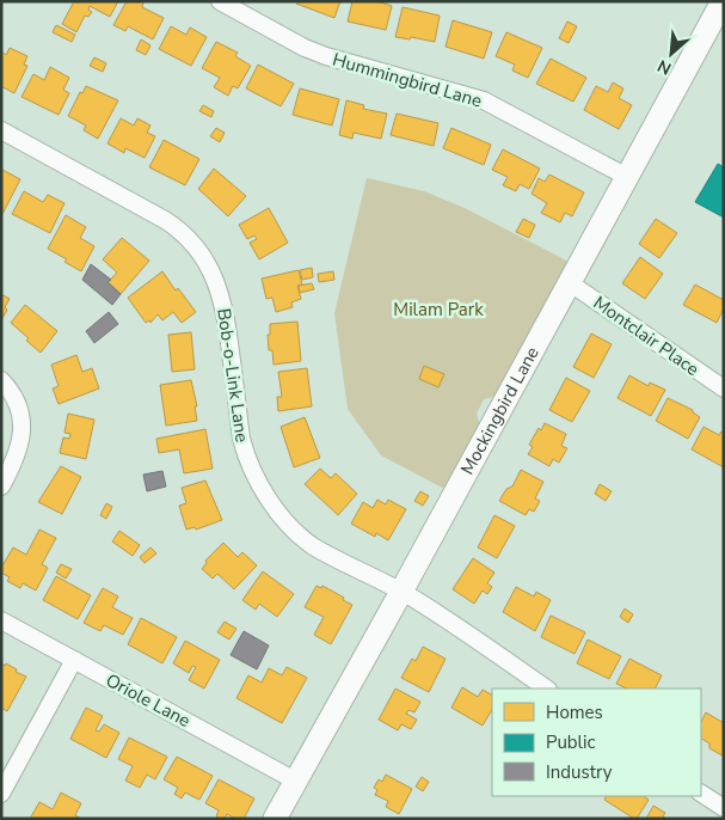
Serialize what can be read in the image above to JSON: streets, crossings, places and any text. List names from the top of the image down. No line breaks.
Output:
{"streets":{"street":["Hummingbird Lane","Montclair Place","Bob-o-Link Lane","Mockingbird Lane","Oriole Lane"]},"crossings":[["Hummingbird Lane","Mockingbird Lane"],["Montclair Place","Mockingbird Lane"],["Bob-o-Link Lane","Mockingbird Lane"],["Mockingbird Lane","Oriole Lane"]],"parks":["Milam Park"],"legend":["Homes","Public","Industry"],"north":"bottom left"}
